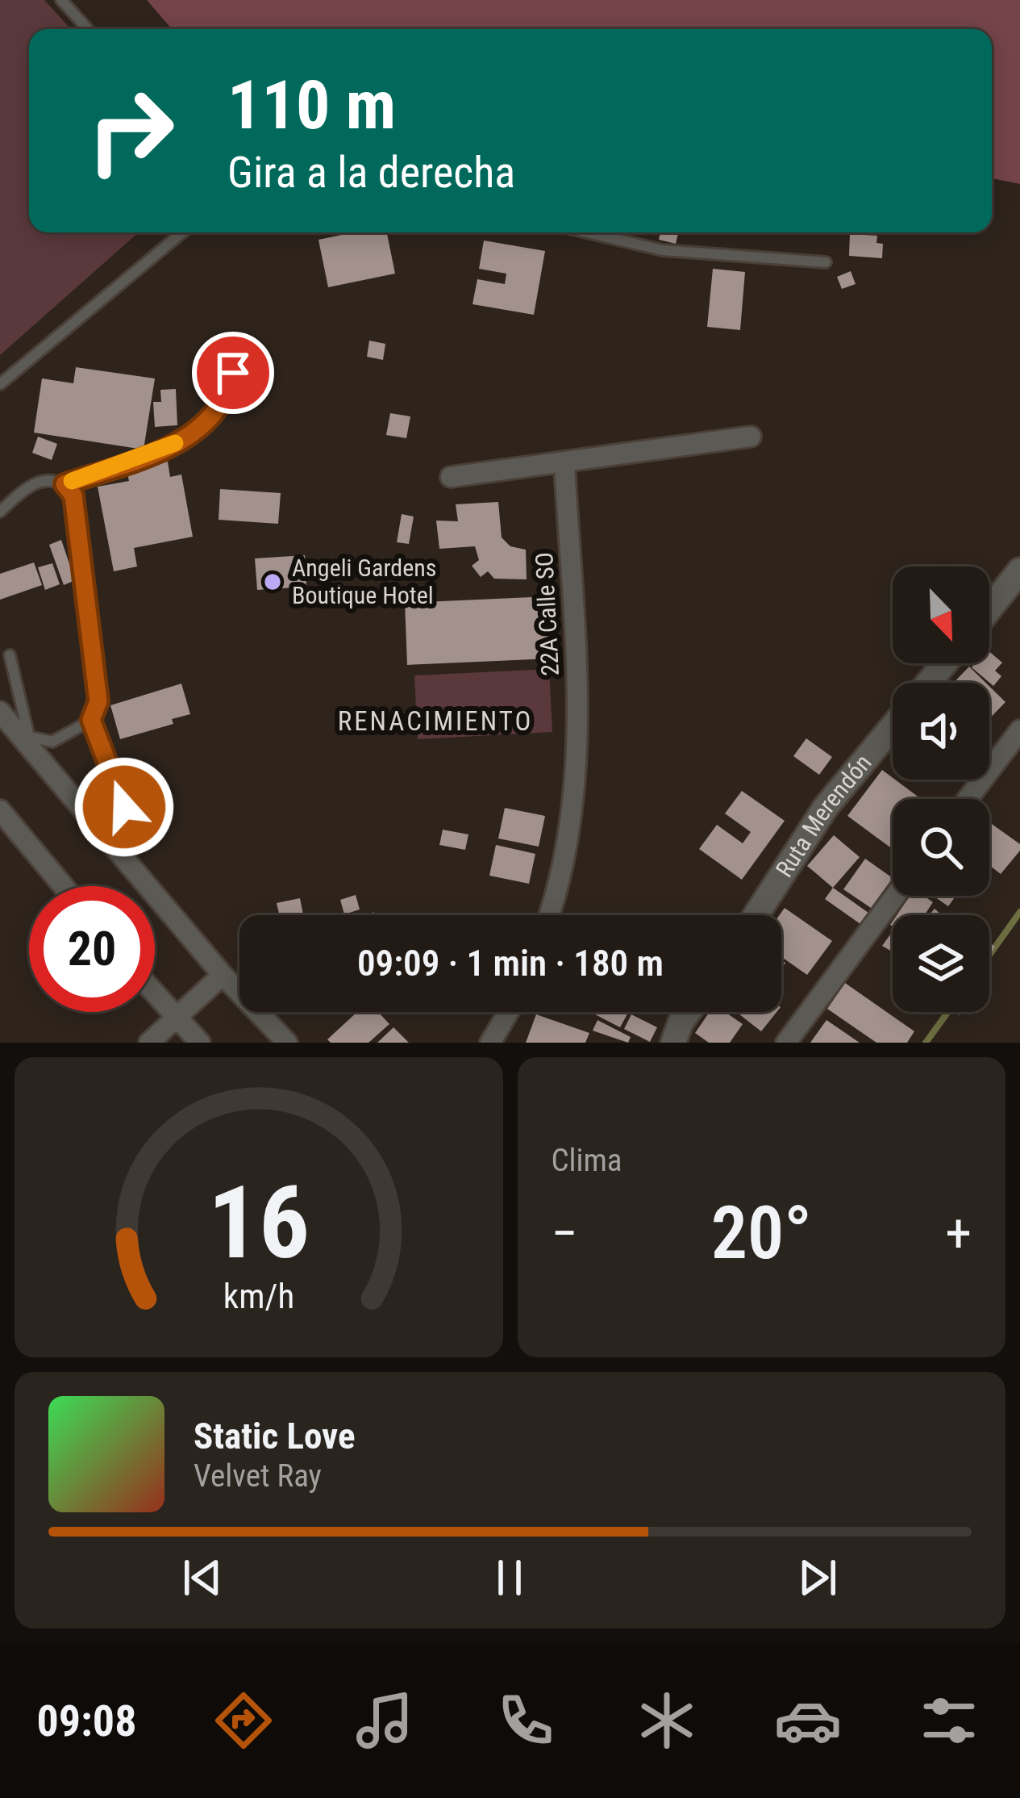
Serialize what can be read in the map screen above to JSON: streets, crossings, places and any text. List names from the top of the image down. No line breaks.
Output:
{"streets":{"street":["22A Calle SO","Ruta Merendón"]},"districts":["RENACIMIENTO"],"places":["Angeli Gardens Boutique Hotel"],"north":"bottom right","page":{"turn":["110 m","Gira a la derecha"],"limit":"20","trip":"09:09 · 1 min · 180 m","tile":"Clima","heat":["−","20°","+"],"song":["Static Love","Velvet Ray"],"tabs":"09:08","gauge":["16","km/h"]}}
